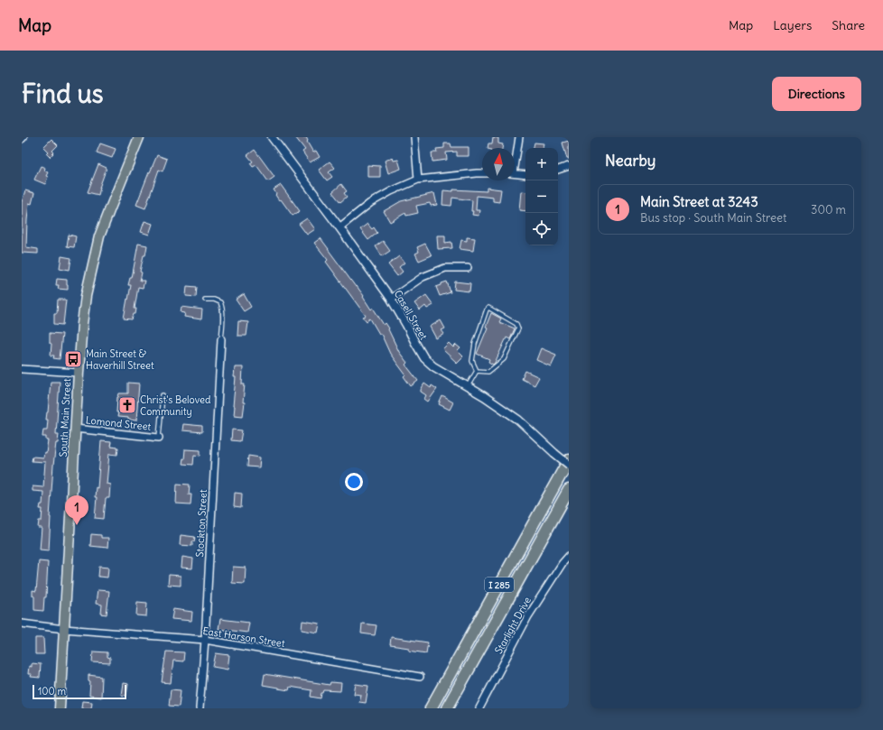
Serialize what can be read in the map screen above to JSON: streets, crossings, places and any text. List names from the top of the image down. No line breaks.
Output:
{"streets":{"highway":["I 285"],"main road":["South Main Street"],"street":["Casell Street","Lomond Street","Stockton Street","Starlight Drive","East Harson Street"]},"crossings":[["South Main Street","Lomond Street"],["South Main Street","East Harson Street"],["Stockton Street","East Harson Street"]],"places":{"bus stop":["Main Street & Haverhill Street"],"church":["Christ's Beloved Community"]},"scale_bar":"100 m","north":"top","page":{"header":"Map","nav":["Map","Layers","Share"],"buttons":"Directions","title":"Find us","heading":"Nearby","map_buttons":["+","−"],"list":[{"mark":"1","name":"Main Street at 3243","note":"Bus stop · South Main Street","value":"300 m"}],"pins":"1","scale":"100 m"}}
